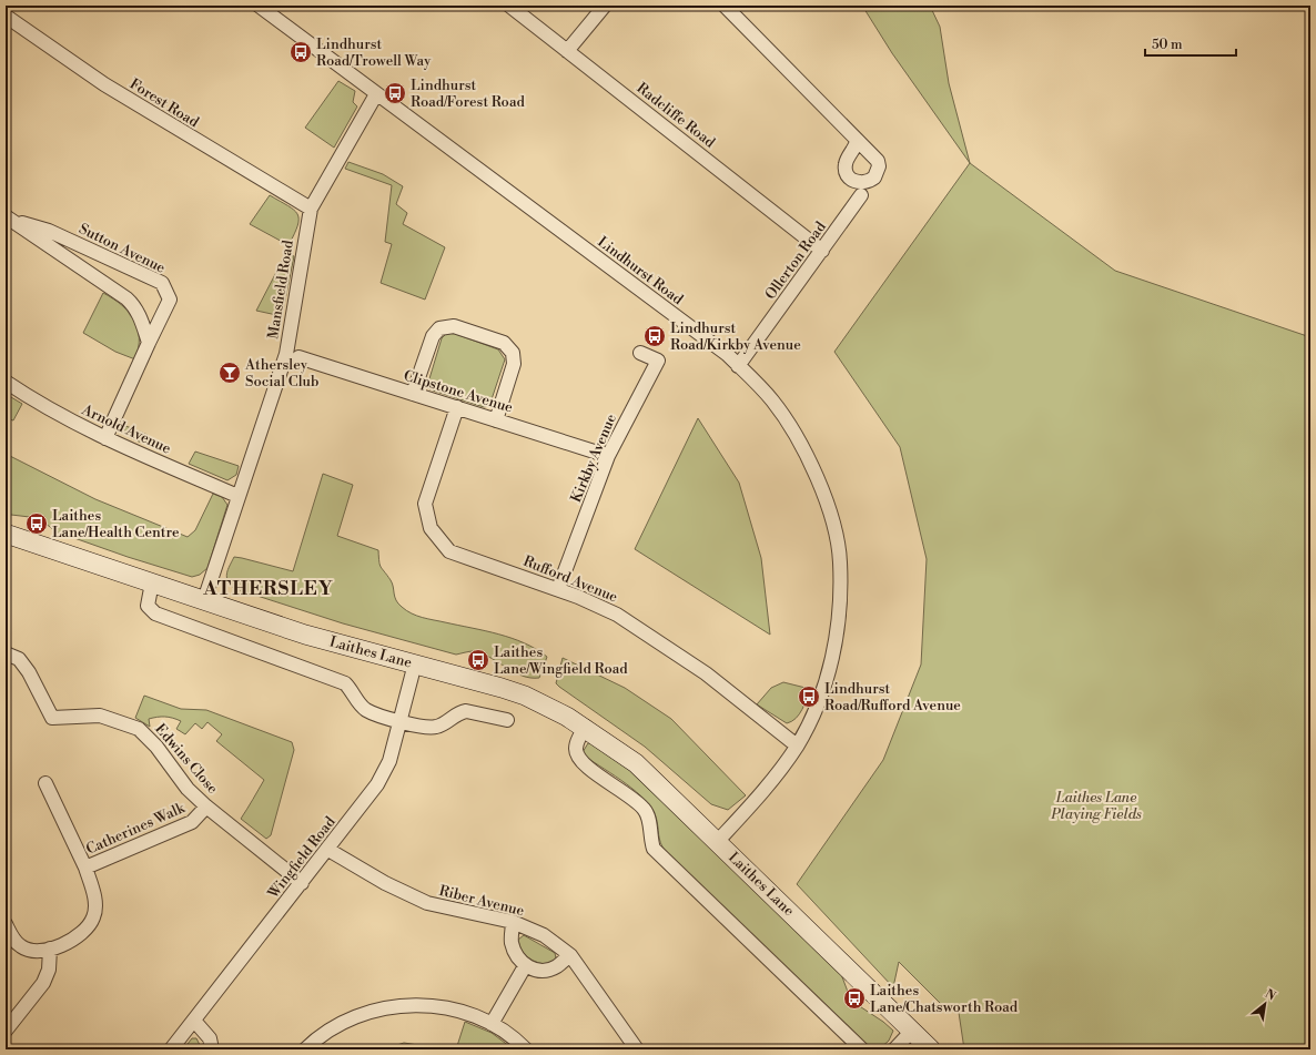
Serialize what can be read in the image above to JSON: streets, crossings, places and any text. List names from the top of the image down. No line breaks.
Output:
{"streets":{"main road":["Laithes Lane"],"street":["Forest Road","Radcliffe Road","Sutton Avenue","Ollerton Road","Lindhurst Road","Mansfield Road","Clipstone Avenue","Arnold Avenue","Kirkby Avenue","Rufford Avenue","Edwins Close","Catherines Walk","Wingfield Road","Riber Avenue"]},"crossings":[["Forest Road","Mansfield Road"],["Radcliffe Road","Ollerton Road"],["Sutton Avenue","Arnold Avenue"],["Ollerton Road","Lindhurst Road"],["Lindhurst Road","Mansfield Road"],["Lindhurst Road","Rufford Avenue"],["Lindhurst Road","Laithes Lane"],["Mansfield Road","Arnold Avenue"],["Mansfield Road","Laithes Lane"],["Clipstone Avenue","Kirkby Avenue"],["Clipstone Avenue","Rufford Avenue"],["Kirkby Avenue","Rufford Avenue"],["Laithes Lane","Wingfield Road"],["Edwins Close","Catherines Walk"],["Edwins Close","Wingfield Road"],["Wingfield Road","Riber Avenue"]],"districts":["ATHERSLEY"],"parks":["Laithes Lane Playing Fields"],"places":{"bus stop":["Lindhurst Road/Trowell Way","Lindhurst Road/Forest Road","Lindhurst Road/Kirkby Avenue","Laithes Lane/Health Centre","Laithes Lane/Wingfield Road","Lindhurst Road/Rufford Avenue","Laithes Lane/Chatsworth Road"],"bar":["Athersley Social Club"]},"scale_bar":"50 m","north":"top right"}
